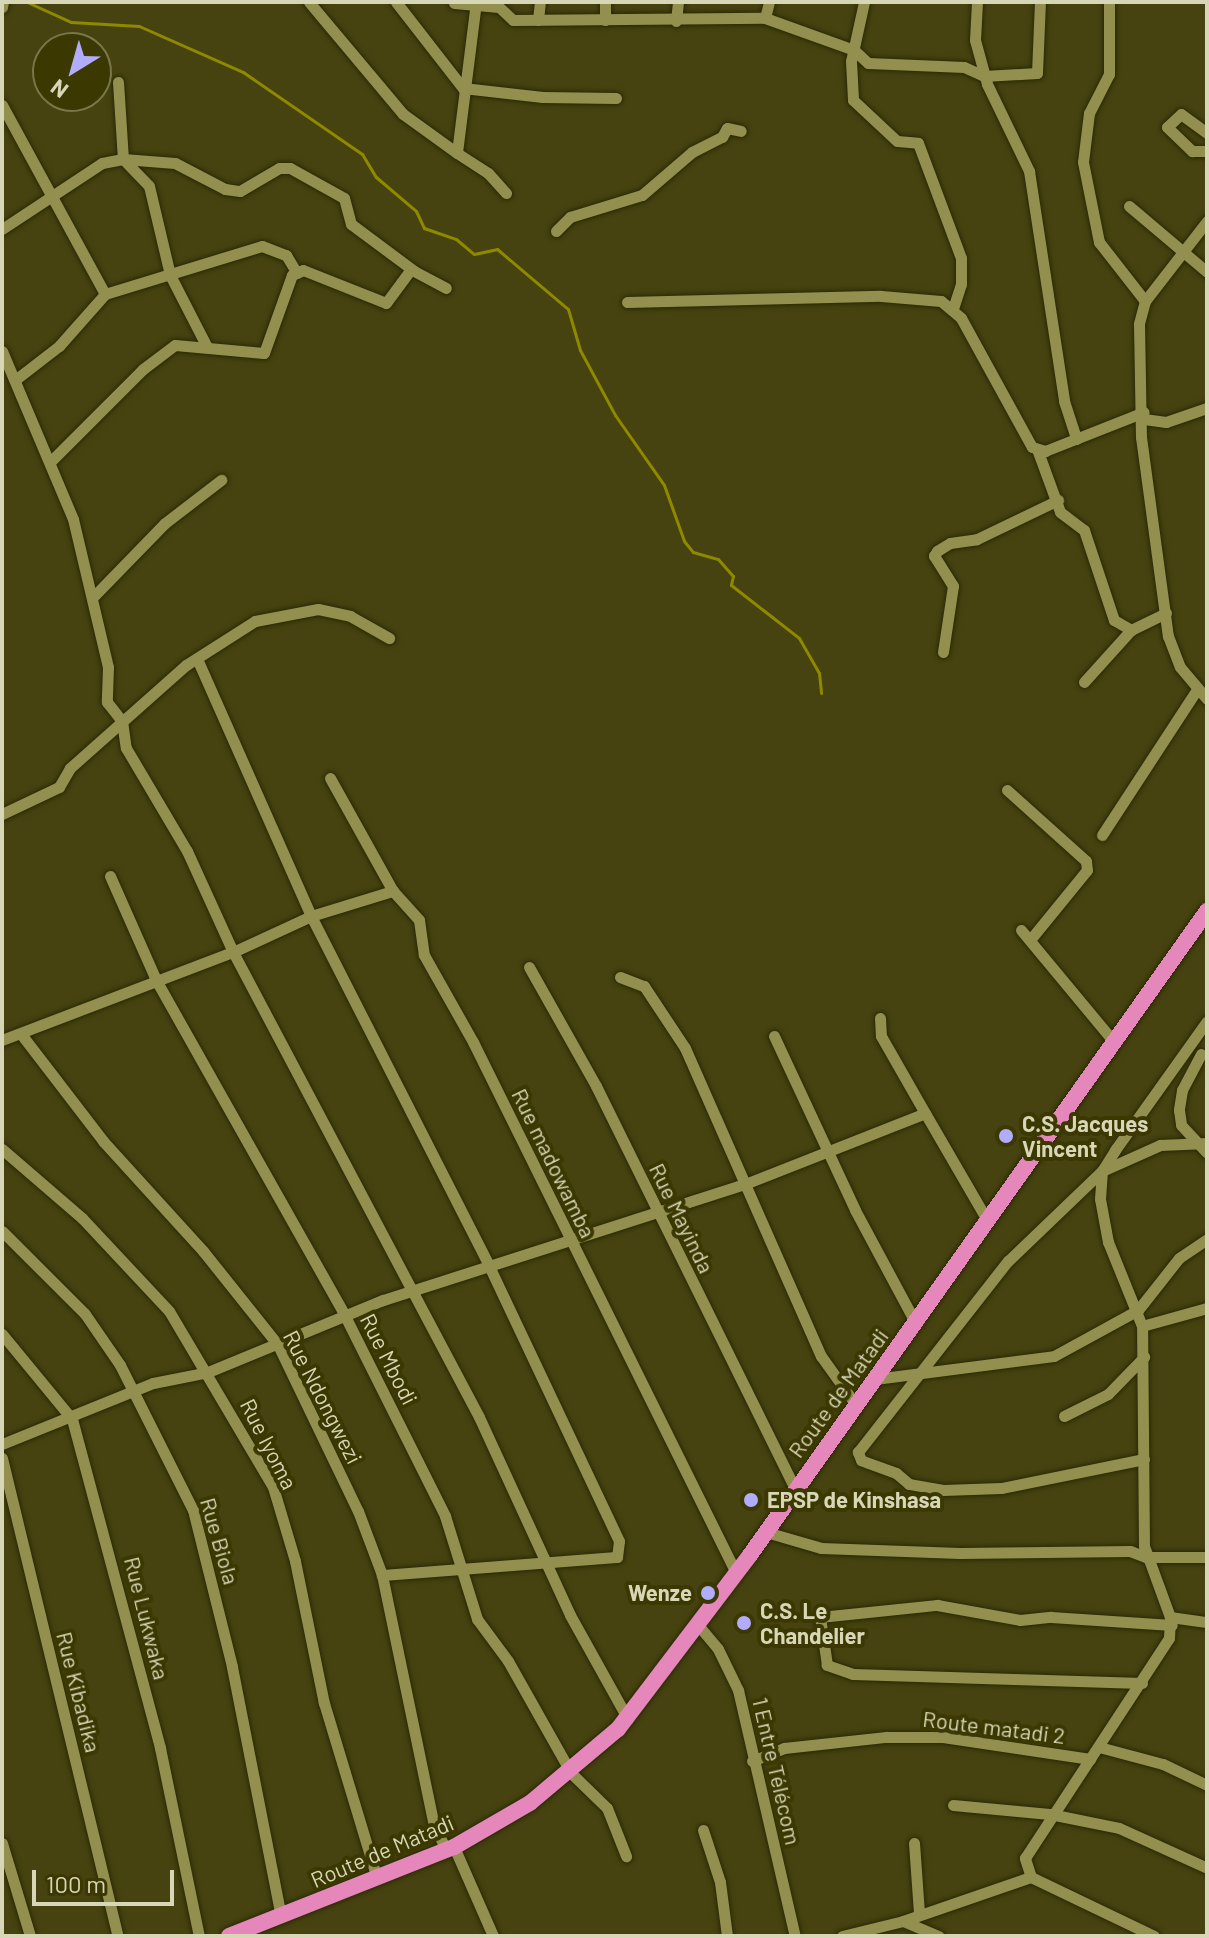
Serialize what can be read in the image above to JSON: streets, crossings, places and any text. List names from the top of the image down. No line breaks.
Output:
{"streets":{"highway":["Route de Matadi"],"street":["Rue madowamba","Rue Mayinda","Rue Mbodi","Rue Ndongwezi","Rue Iyoma","Rue Biola","Rue Lukwaka","Rue Kibadika","Route matadi 2","1 Entre Télécom"]},"crossings":[["Rue madowamba","Route de Matadi"],["Rue Mayinda","Route de Matadi"],["Rue Mbodi","Route de Matadi"],["Route de Matadi","Rue Ndongwezi"],["Route de Matadi","Rue Iyoma"],["Route de Matadi","Rue Biola"],["Route de Matadi","1 Entre Télécom"],["Route matadi 2","1 Entre Télécom"]],"places":["C.S. Jacques Vincent","EPSP de Kinshasa","Wenze","C.S. Le Chandelier"],"scale_bar":"100 m","north":"bottom left"}
